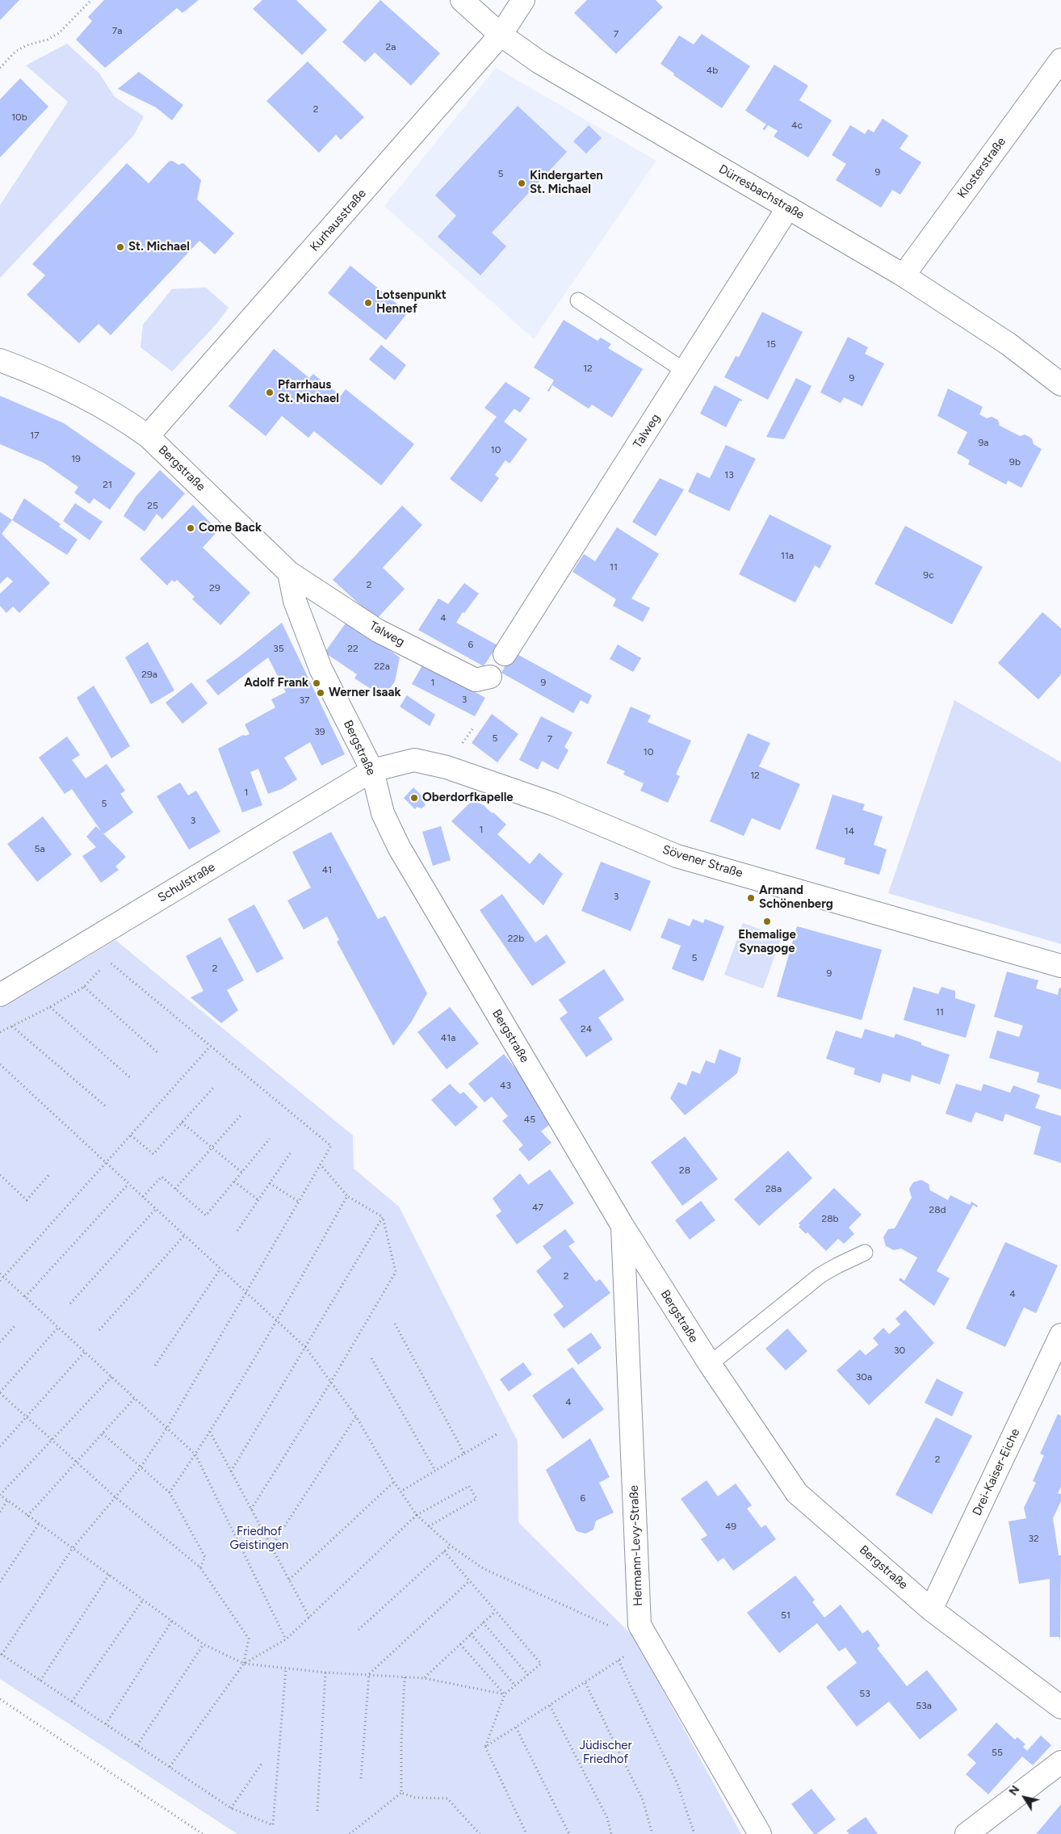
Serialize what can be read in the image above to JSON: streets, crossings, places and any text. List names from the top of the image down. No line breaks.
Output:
{"streets":{"street":["Klosterstraße","Dürresbachstraße","Kurhausstraße","Talweg","Bergstraße","Sövener Straße","Schulstraße","Drei-Kaiser-Eiche","Hermann-Levy-Straße"]},"crossings":[["Klosterstraße","Dürresbachstraße"],["Dürresbachstraße","Kurhausstraße"],["Dürresbachstraße","Talweg"],["Kurhausstraße","Bergstraße"],["Talweg","Bergstraße"],["Bergstraße","Sövener Straße"],["Bergstraße","Schulstraße"],["Bergstraße","Drei-Kaiser-Eiche"],["Bergstraße","Hermann-Levy-Straße"],["Sövener Straße","Schulstraße"]],"parks":["Friedhof Geistingen","Jüdischer Friedhof"],"places":["Kindergarten St. Michael","St. Michael","Lotsenpunkt Hennef","Pfarrhaus St. Michael","Come Back","Adolf Frank","Werner Isaak","Oberdorfkapelle","Armand Schönenberg","Ehemalige Synagoge"],"house_numbers":["7a","7","2a","4b","2","10b","4c","9","5","15","12","9","17","9a","10","19","9b","13","21","25","11a","11","9c","2","29","4","6","35","22","22a","29a","1","9","3","37","39","5","7","10","12","1","5","3","1","14","5a","41","3","22b","5","2","9","11","24","41a","43","45","28","28a","47","28d","28b","2","4","30","30a","4","2","6","49","32","51","53","53a","55"],"north":"top left"}
